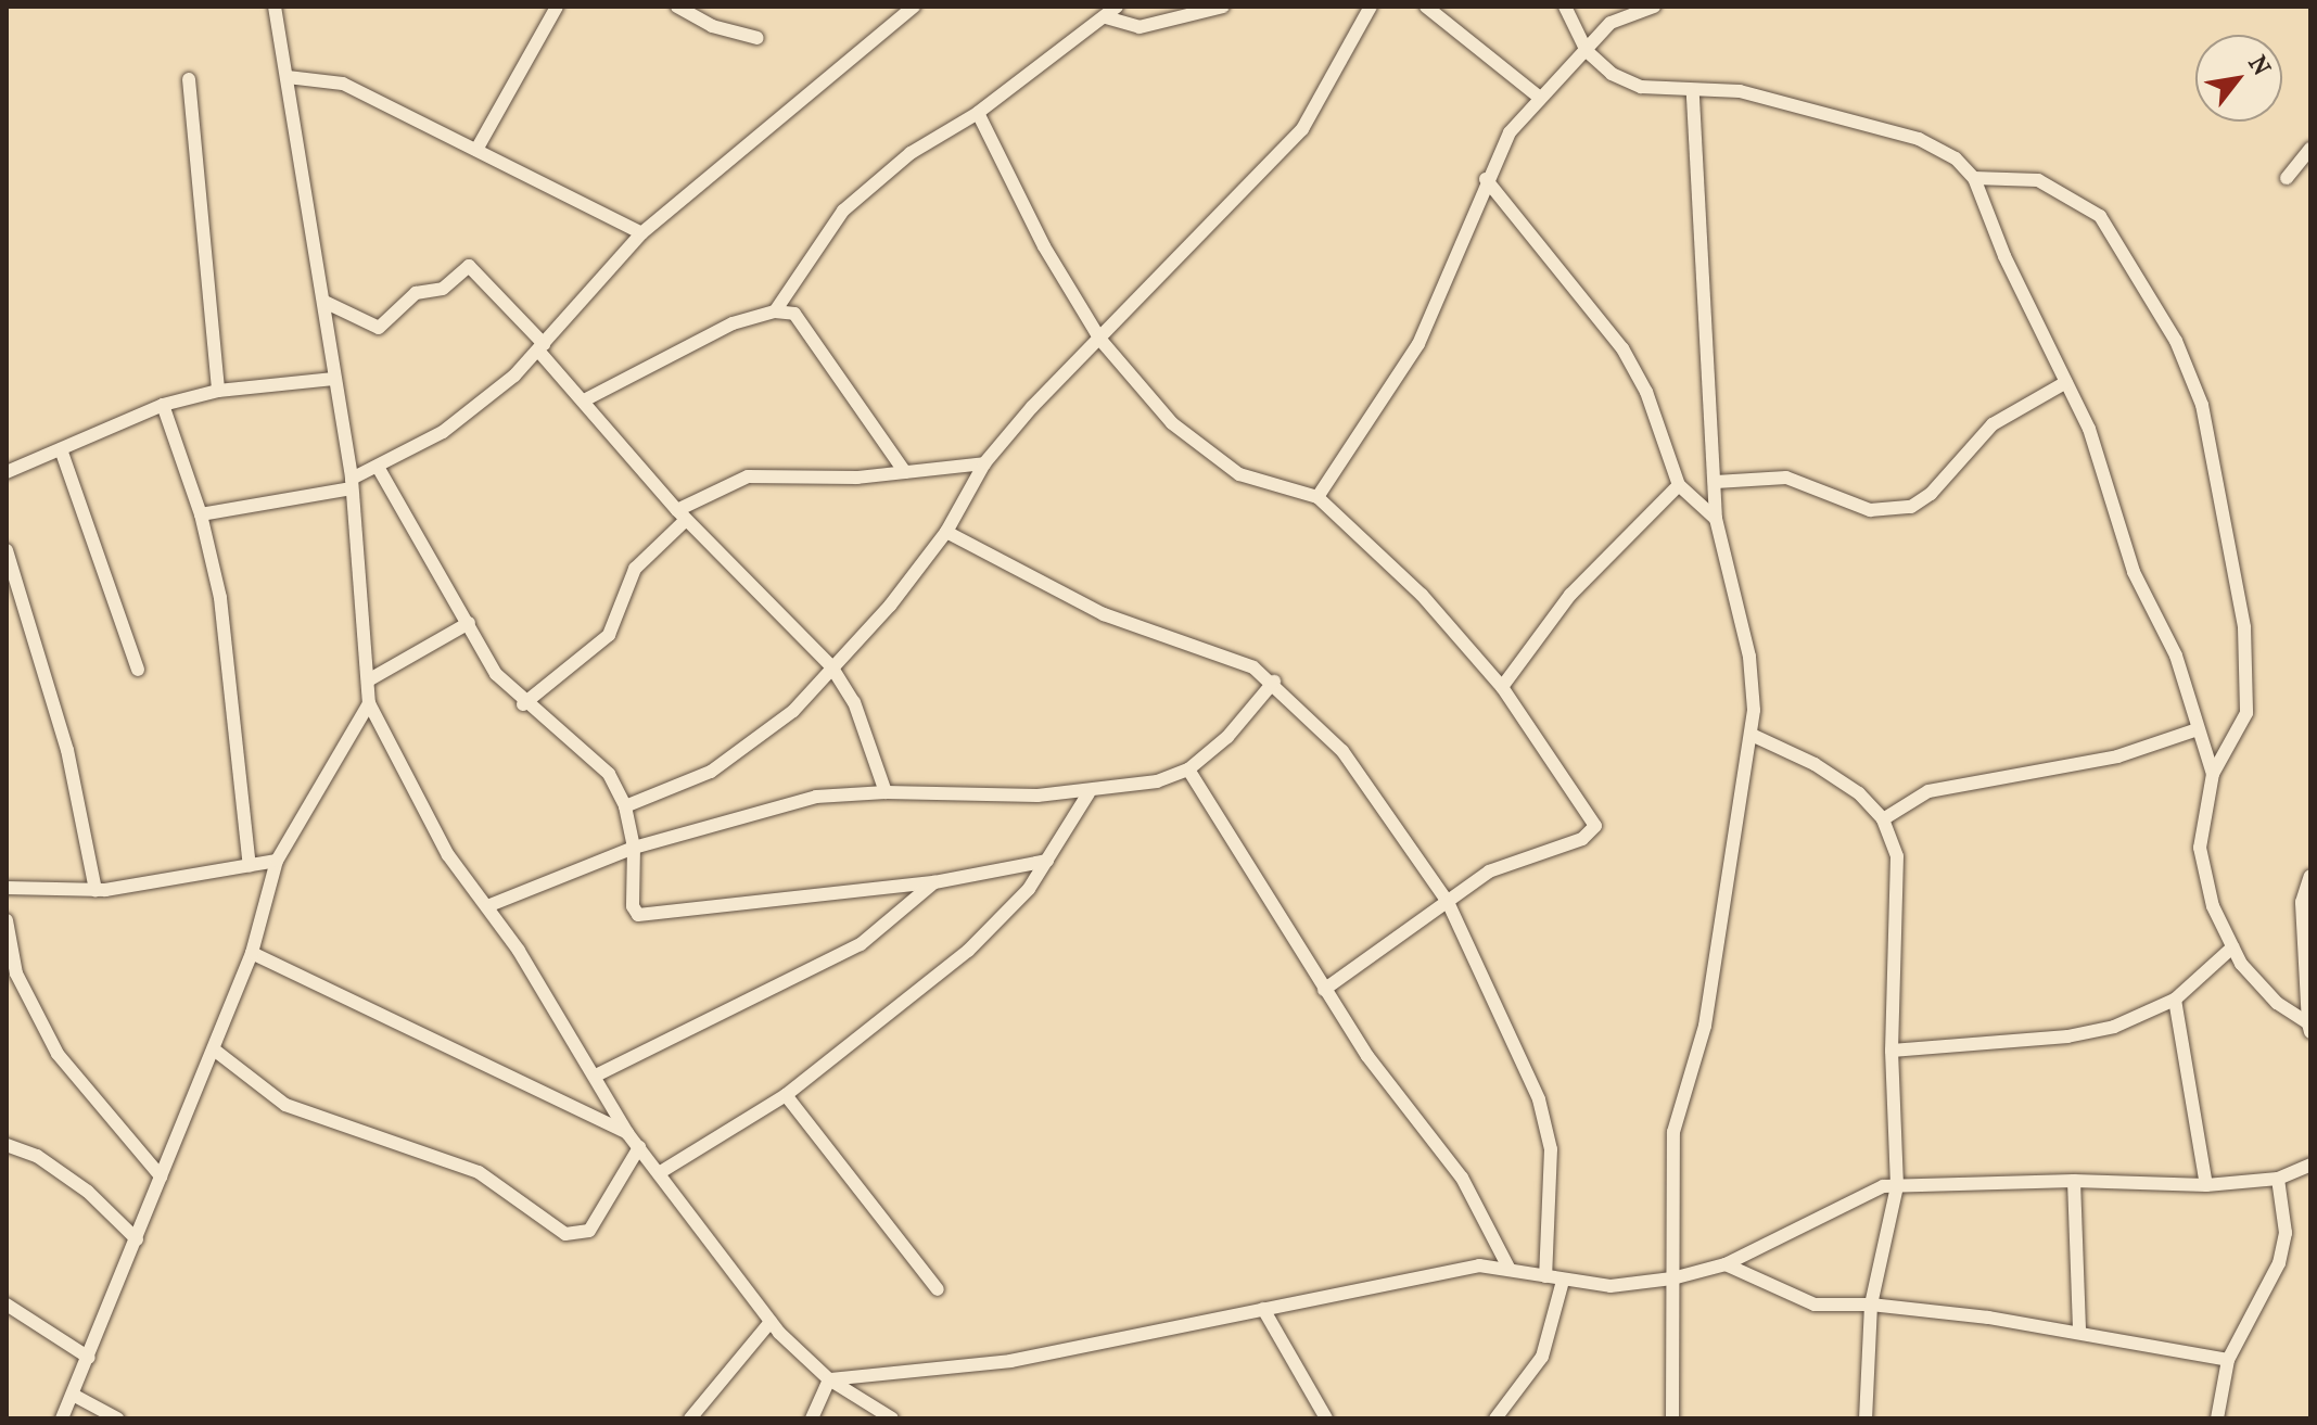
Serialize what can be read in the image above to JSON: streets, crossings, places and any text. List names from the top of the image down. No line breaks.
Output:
{"north":"top right"}
